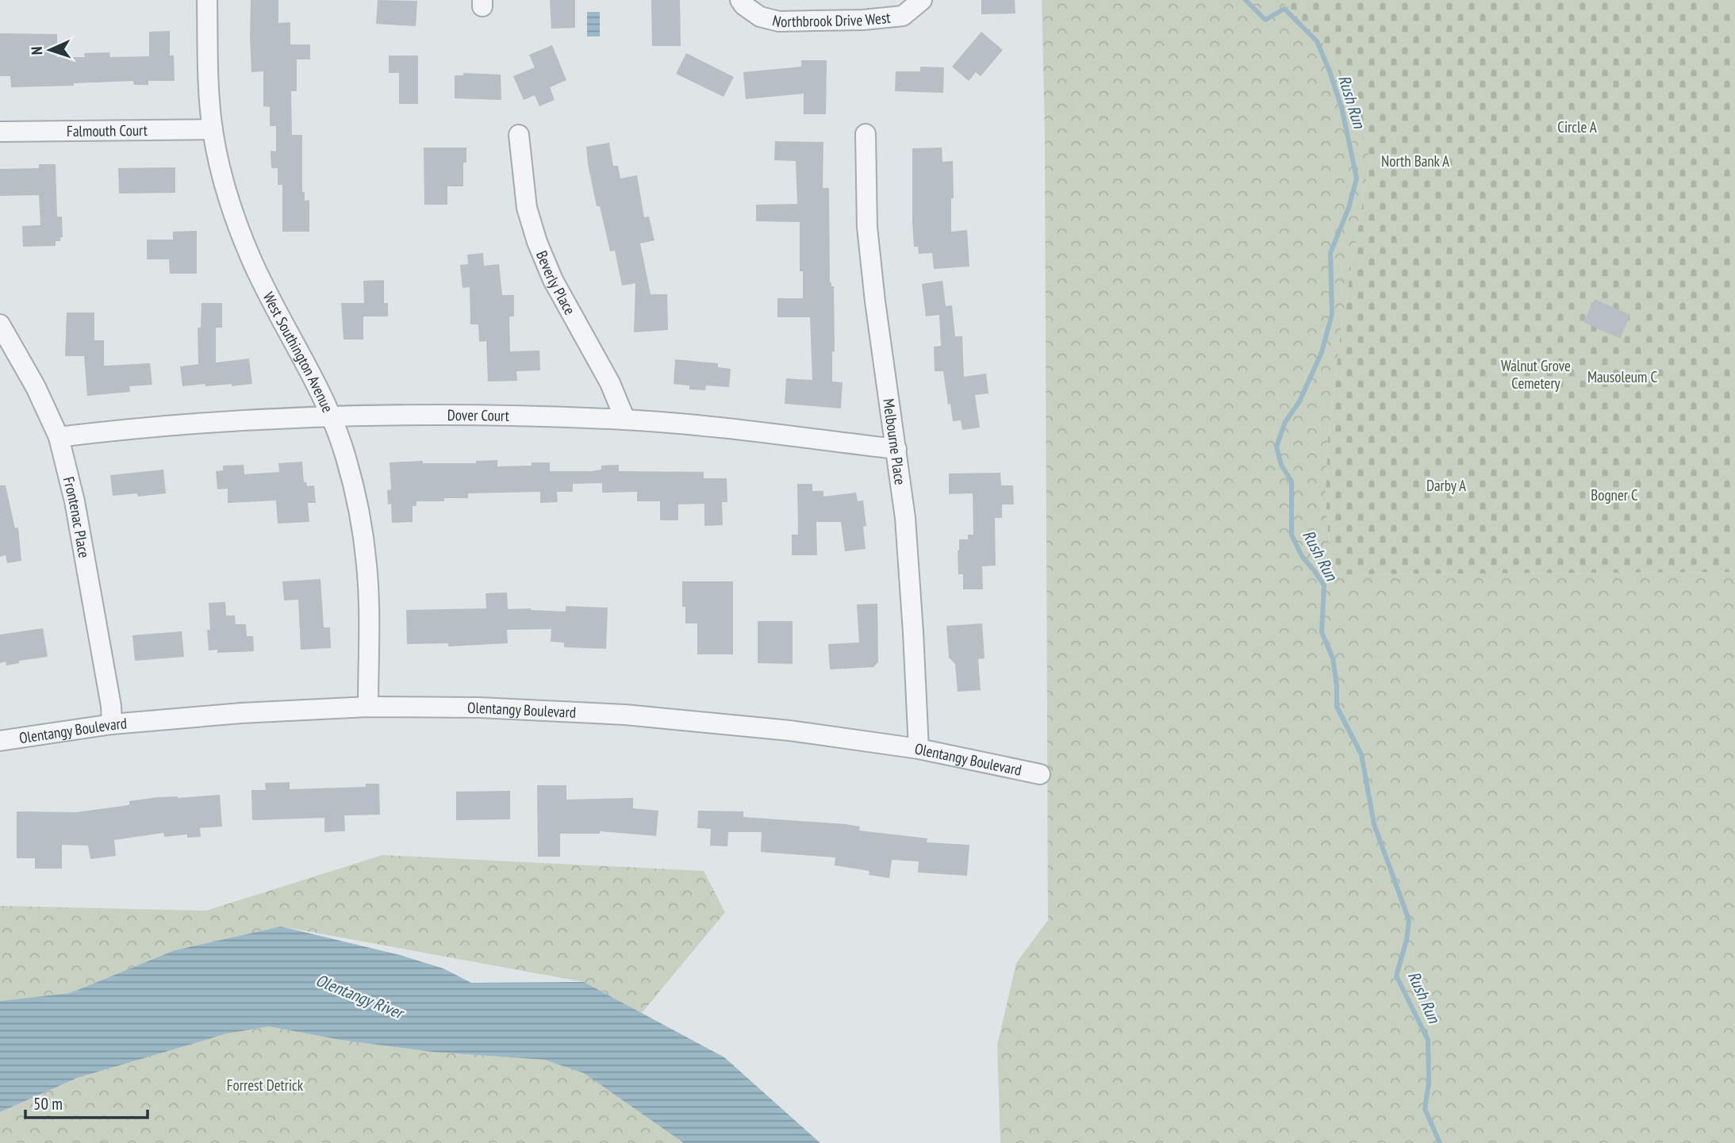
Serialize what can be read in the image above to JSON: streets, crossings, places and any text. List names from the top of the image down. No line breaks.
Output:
{"streets":{"street":["Northbrook Drive West","Falmouth Court","Beverly Place","West Southington Avenue","Dover Court","Melbourne Place","Frontenac Place","Olentangy Boulevard"]},"crossings":[["Falmouth Court","West Southington Avenue"],["Beverly Place","Dover Court"],["West Southington Avenue","Dover Court"],["West Southington Avenue","Olentangy Boulevard"],["Dover Court","Melbourne Place"],["Dover Court","Frontenac Place"],["Melbourne Place","Olentangy Boulevard"],["Frontenac Place","Olentangy Boulevard"]],"water":["Rush Run","Olentangy River"],"parks":["Circle A","North Bank A","Walnut Grove Cemetery","Mausoleum C","Darby A","Bogner C","Forrest Detrick"],"scale_bar":"50 m","north":"left"}
